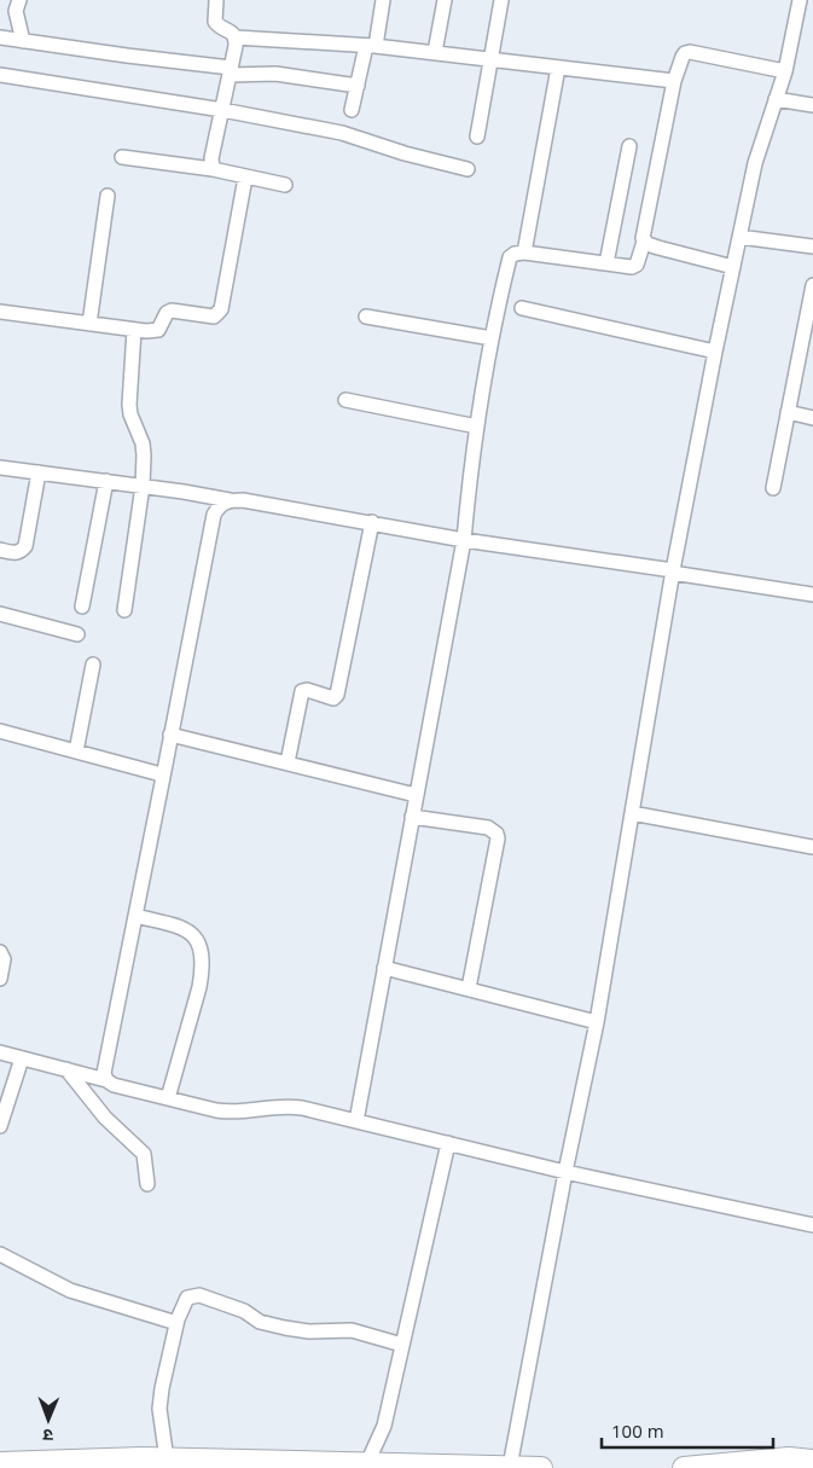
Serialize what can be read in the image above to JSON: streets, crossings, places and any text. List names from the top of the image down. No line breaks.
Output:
{"scale_bar":"100 m","north":"bottom"}
